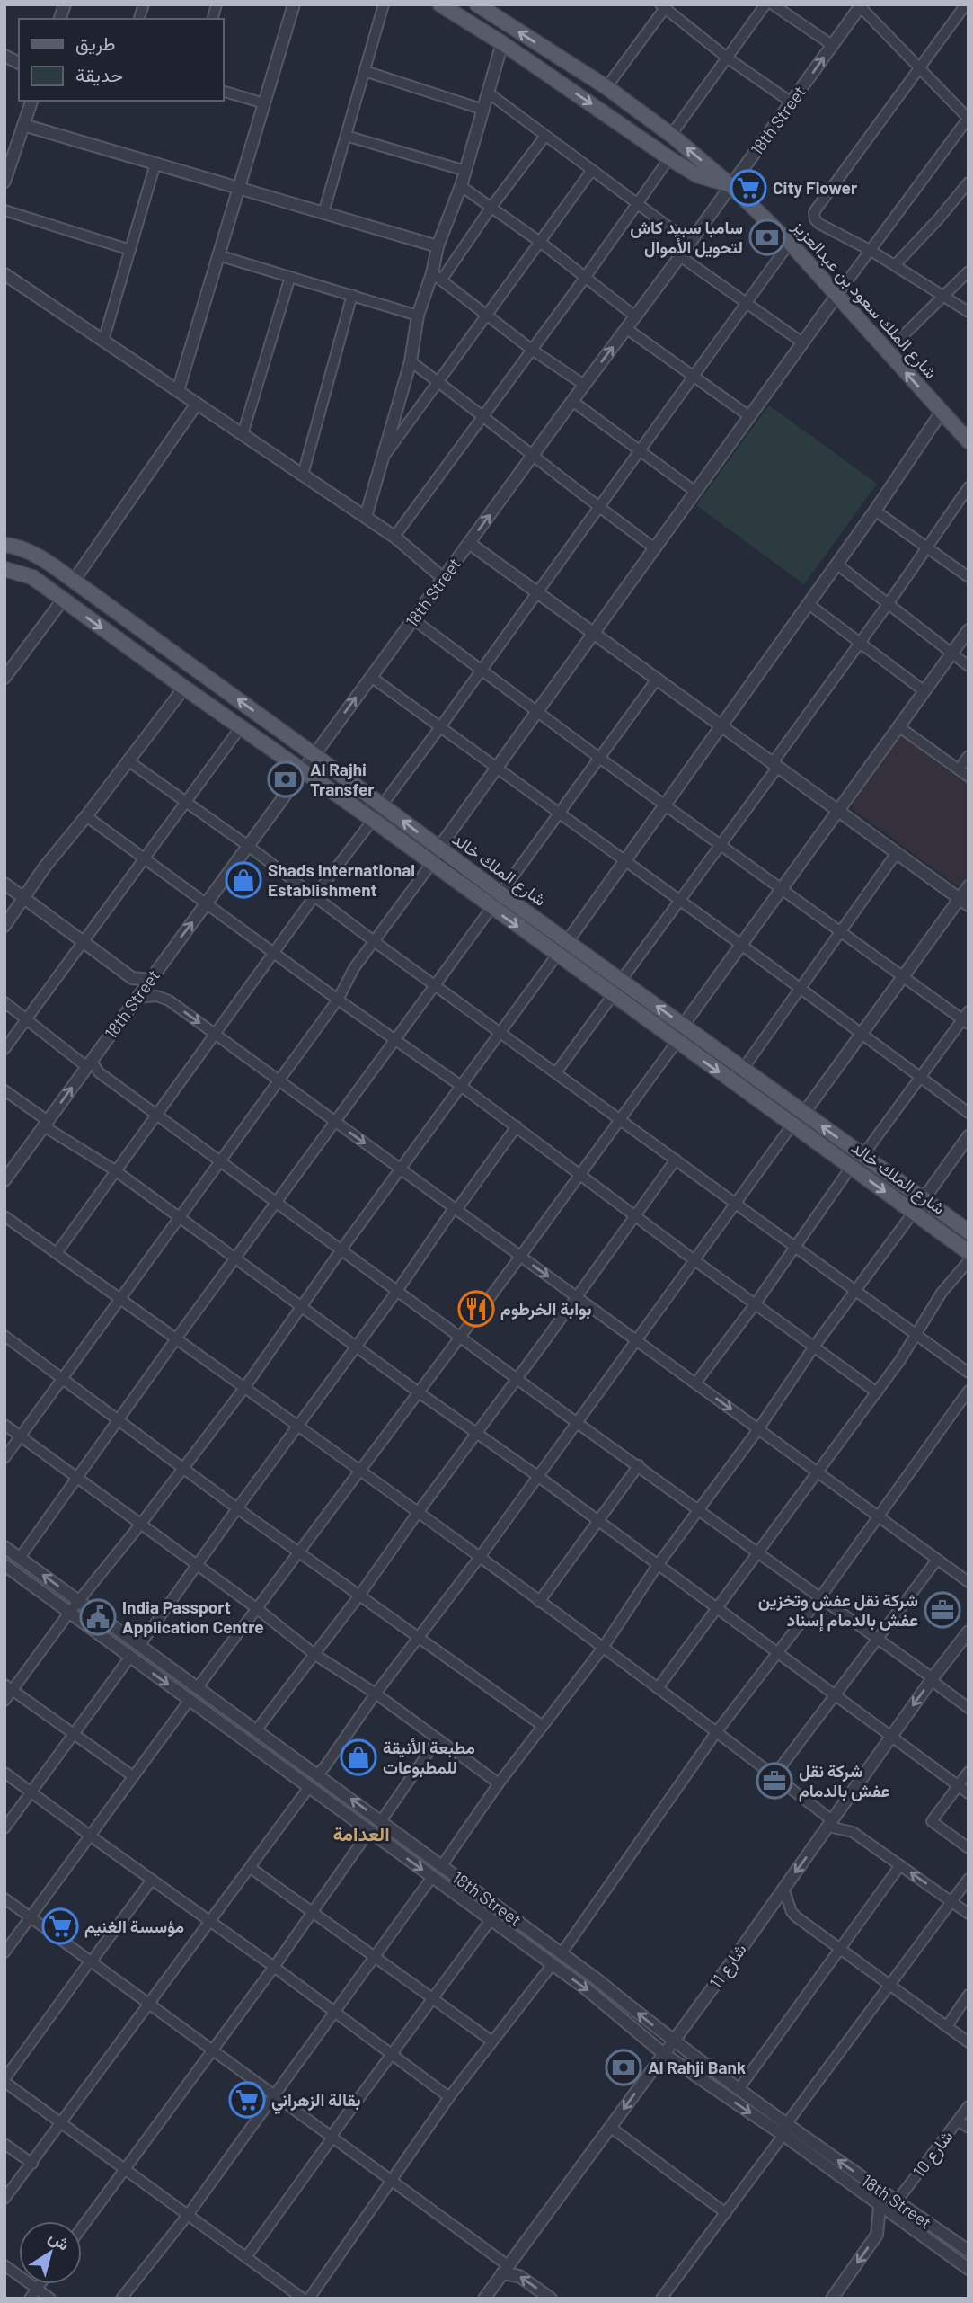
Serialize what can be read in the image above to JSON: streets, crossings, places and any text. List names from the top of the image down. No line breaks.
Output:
{"streets":{"main road":["شارع الملك سعود بن عبدالعزيز","شارع الملك خالد"],"street":["18th Street","شارع 11","شارع 10"]},"crossings":[["18th Street","شارع الملك سعود بن عبدالعزيز"],["18th Street","شارع الملك خالد"],["18th Street","شارع 11"],["18th Street","شارع 10"]],"districts":["العدامة"],"places":{"supermarket":["City Flower","مؤسسة الغنيم","بقالة الزهراني"],"bank":["سامبا سبيد كاش لتحويل الأموال","Al Rajhi Transfer","Al Rahji Bank"],"shop":["Shads International Establishment","مطبعة الأنيقة للمطبوعات"],"restaurant":["بوابة الخرطوم"],"office":["شركة نقل عفش وتخزين عفش بالدمام إسناد","شركة نقل عفش بالدمام"],"public building":["India Passport Application Centre"]},"legend":["طريق","حديقة"],"north":"top right"}
